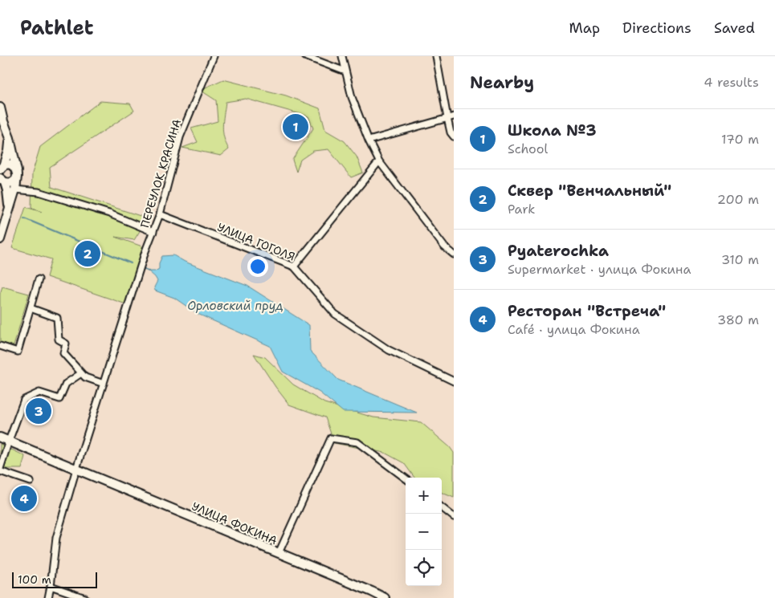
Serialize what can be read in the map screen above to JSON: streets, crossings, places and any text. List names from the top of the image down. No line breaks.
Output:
{"streets":{"main road":["УЛИЦА ФОКИНА"],"street":["ПЕРЕУЛОК КРАСИНА","УЛИЦА ГОГОЛЯ"]},"crossings":[["ПЕРЕУЛОК КРАСИНА","УЛИЦА ГОГОЛЯ"]],"water":["Орловский пруд"],"scale_bar":"100 m","page":{"header":"Pathlet","nav":["Map","Directions","Saved"],"heading":["Nearby","4 results"],"list":[{"mark":"1","name":"Школа №3","note":"School","value":"170 m"},{"mark":"2","name":"Сквер \"Венчальный\"","note":"Park","value":"200 m"},{"mark":"3","name":"Pyaterochka","note":"Supermarket · улица Фокина","value":"310 m"},{"mark":"4","name":"Ресторан \"Встреча\"","note":"Café · улица Фокина","value":"380 m"}],"pins":["1","2","3","4"],"map_buttons":["+","−"],"scale":"100 m"}}
